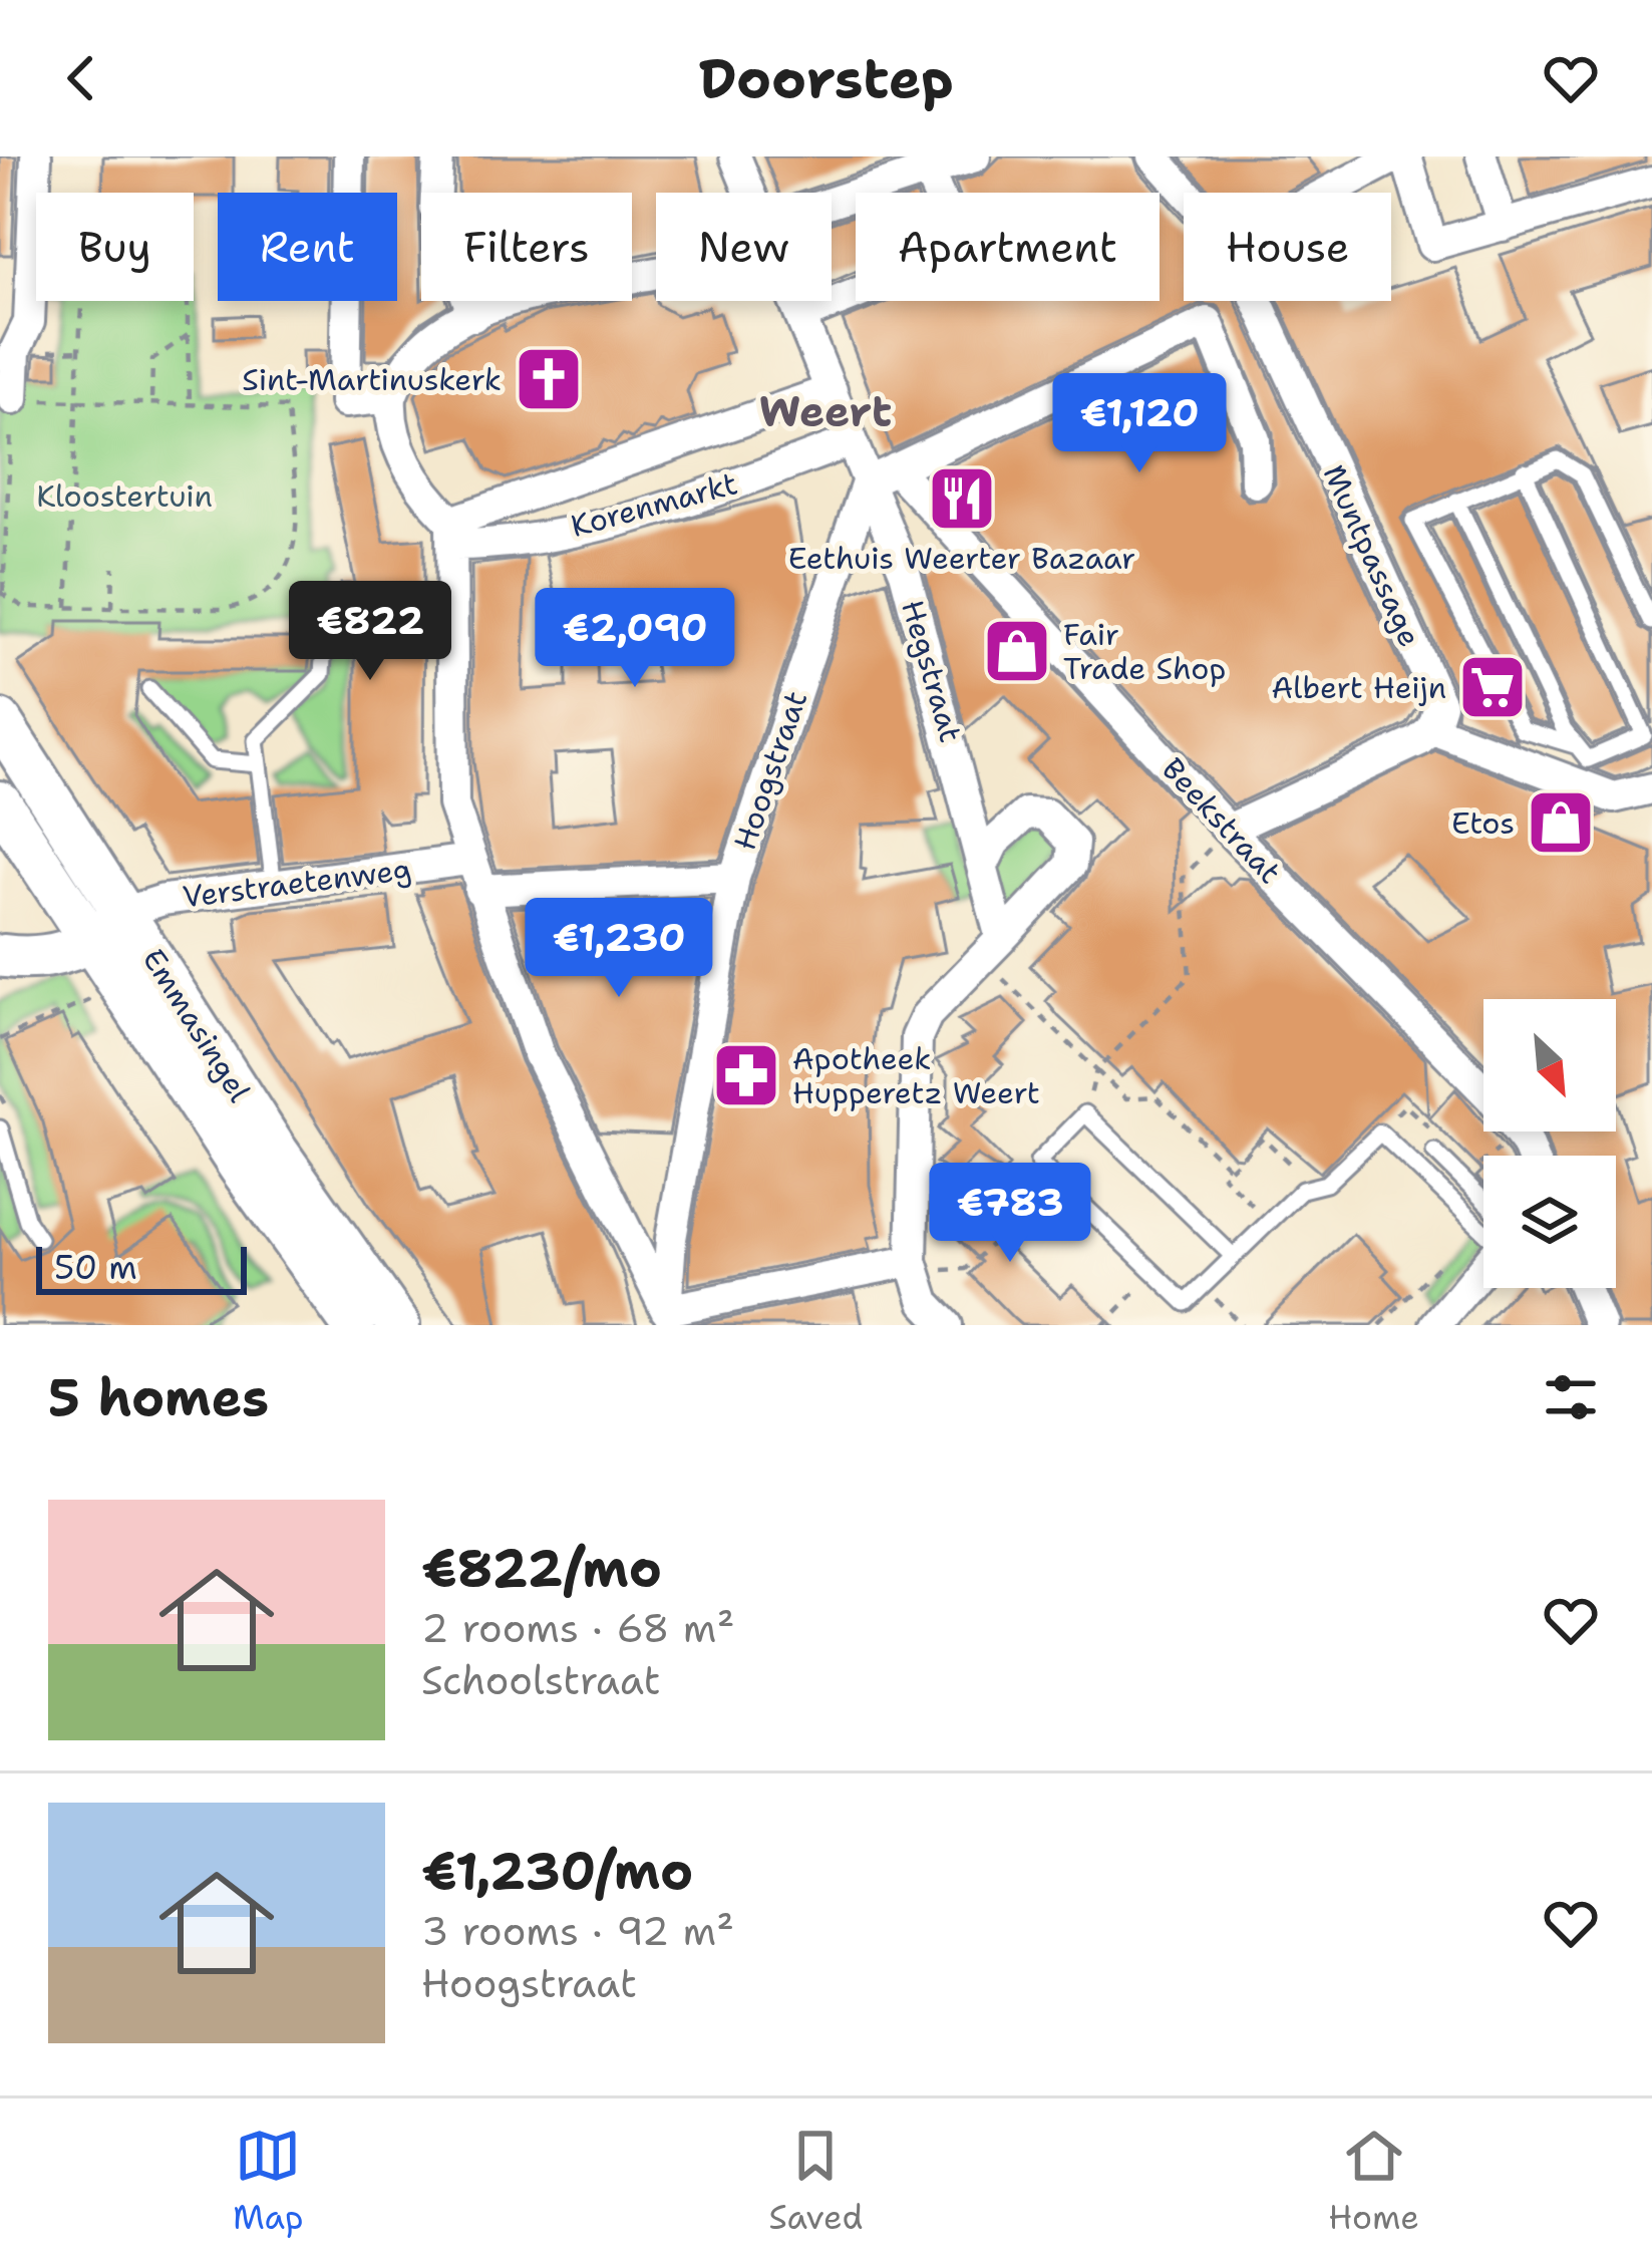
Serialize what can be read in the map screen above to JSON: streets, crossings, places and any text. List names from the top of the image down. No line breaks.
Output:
{"streets":{"street":["Korenmarkt","Muntpassage","Hegstraat","Hoogstraat","Beekstraat","Verstraetenweg","Emmasingel"]},"crossings":[["Korenmarkt","Hegstraat"],["Hegstraat","Hoogstraat"],["Verstraetenweg","Emmasingel"]],"districts":["Weert"],"parks":["Kloostertuin"],"places":{"church":["Sint-Martinuskerk"],"restaurant":["Eethuis Weerter Bazaar"],"shop":["Fair Trade Shop","Etos"],"supermarket":["Albert Heijn"],"pharmacy":["Apotheek Hupperetz Weert"]},"scale_bar":"50 m","north":"bottom right","page":{"header":"Doorstep","chip":["Buy","Rent","Filters","New","Apartment","House"],"price":["€1,120","€822","€2,090","€1,230","€783"],"scale":"50 m","heading":"5 homes","list":[{"name":"€822/mo","note":"2 rooms · 68 m² · Schoolstraat"},{"name":"€1,230/mo","note":"3 rooms · 92 m² · Hoogstraat"}],"tabs":["Map","Saved","Home"]}}
